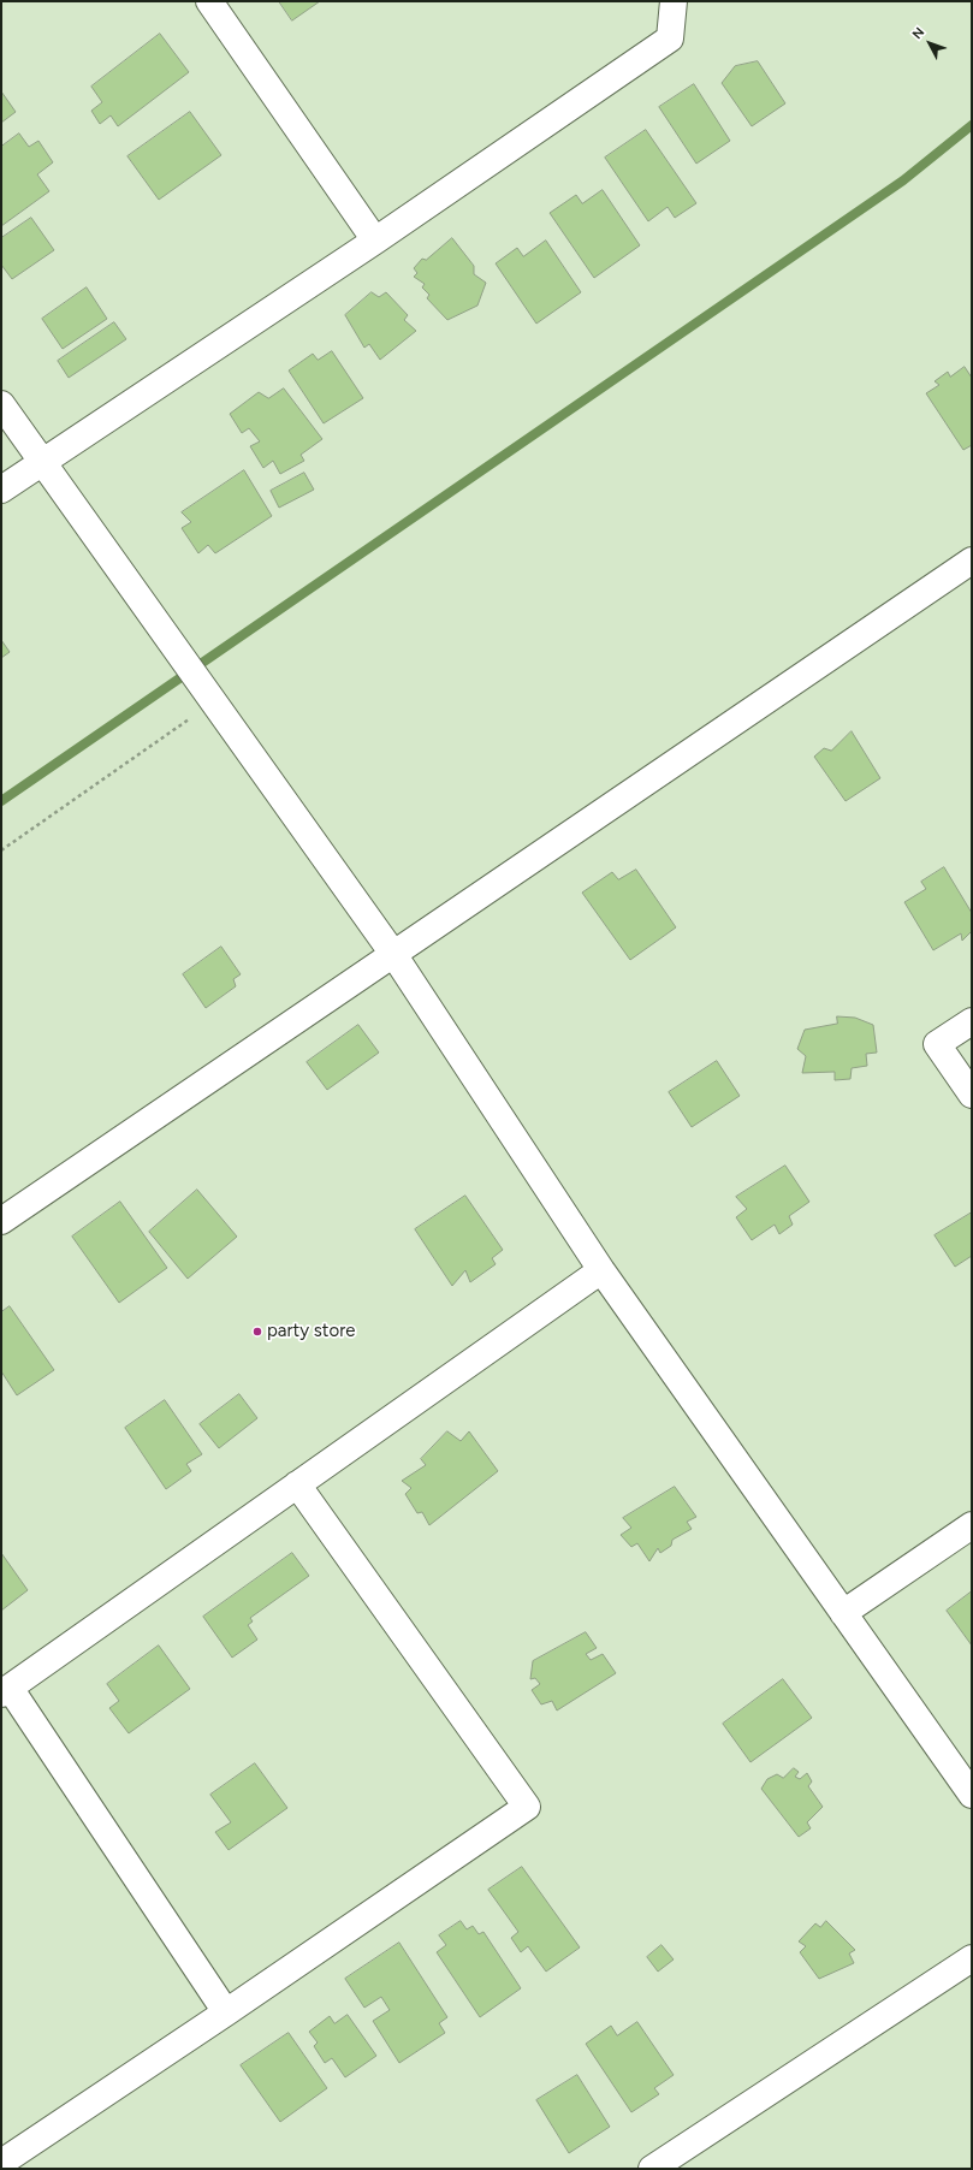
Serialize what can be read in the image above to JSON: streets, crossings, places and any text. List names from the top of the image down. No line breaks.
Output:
{"places":["party store"],"north":"top left"}
